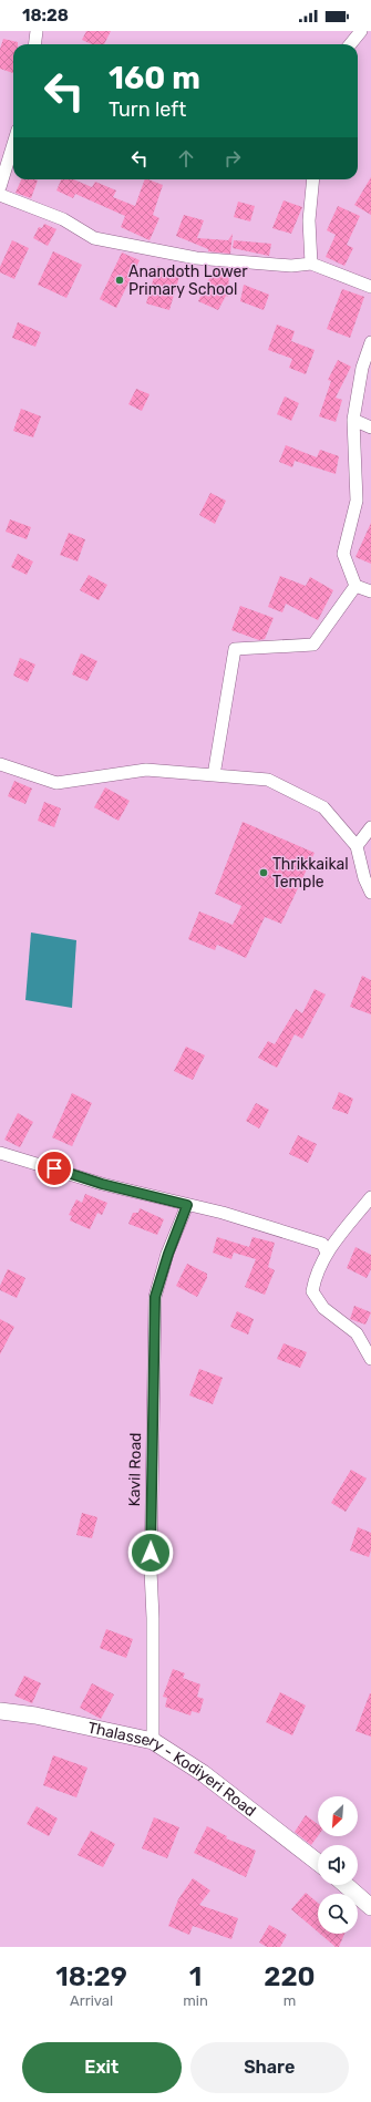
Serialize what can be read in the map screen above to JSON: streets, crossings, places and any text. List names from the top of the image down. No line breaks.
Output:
{"streets":{"main road":["Thalassery - Kodiyeri Road"],"street":["Kavil Road"]},"crossings":[["Kavil Road","Thalassery - Kodiyeri Road"]],"places":["Anandoth Lower Primary School","Thrikkaikal Temple"],"north":"bottom left","page":{"status":"18:28","turn":["160 m","Turn left"],"eta":["18:29","Arrival","1","min","220","m"],"buttons":["Exit","Share"]}}
